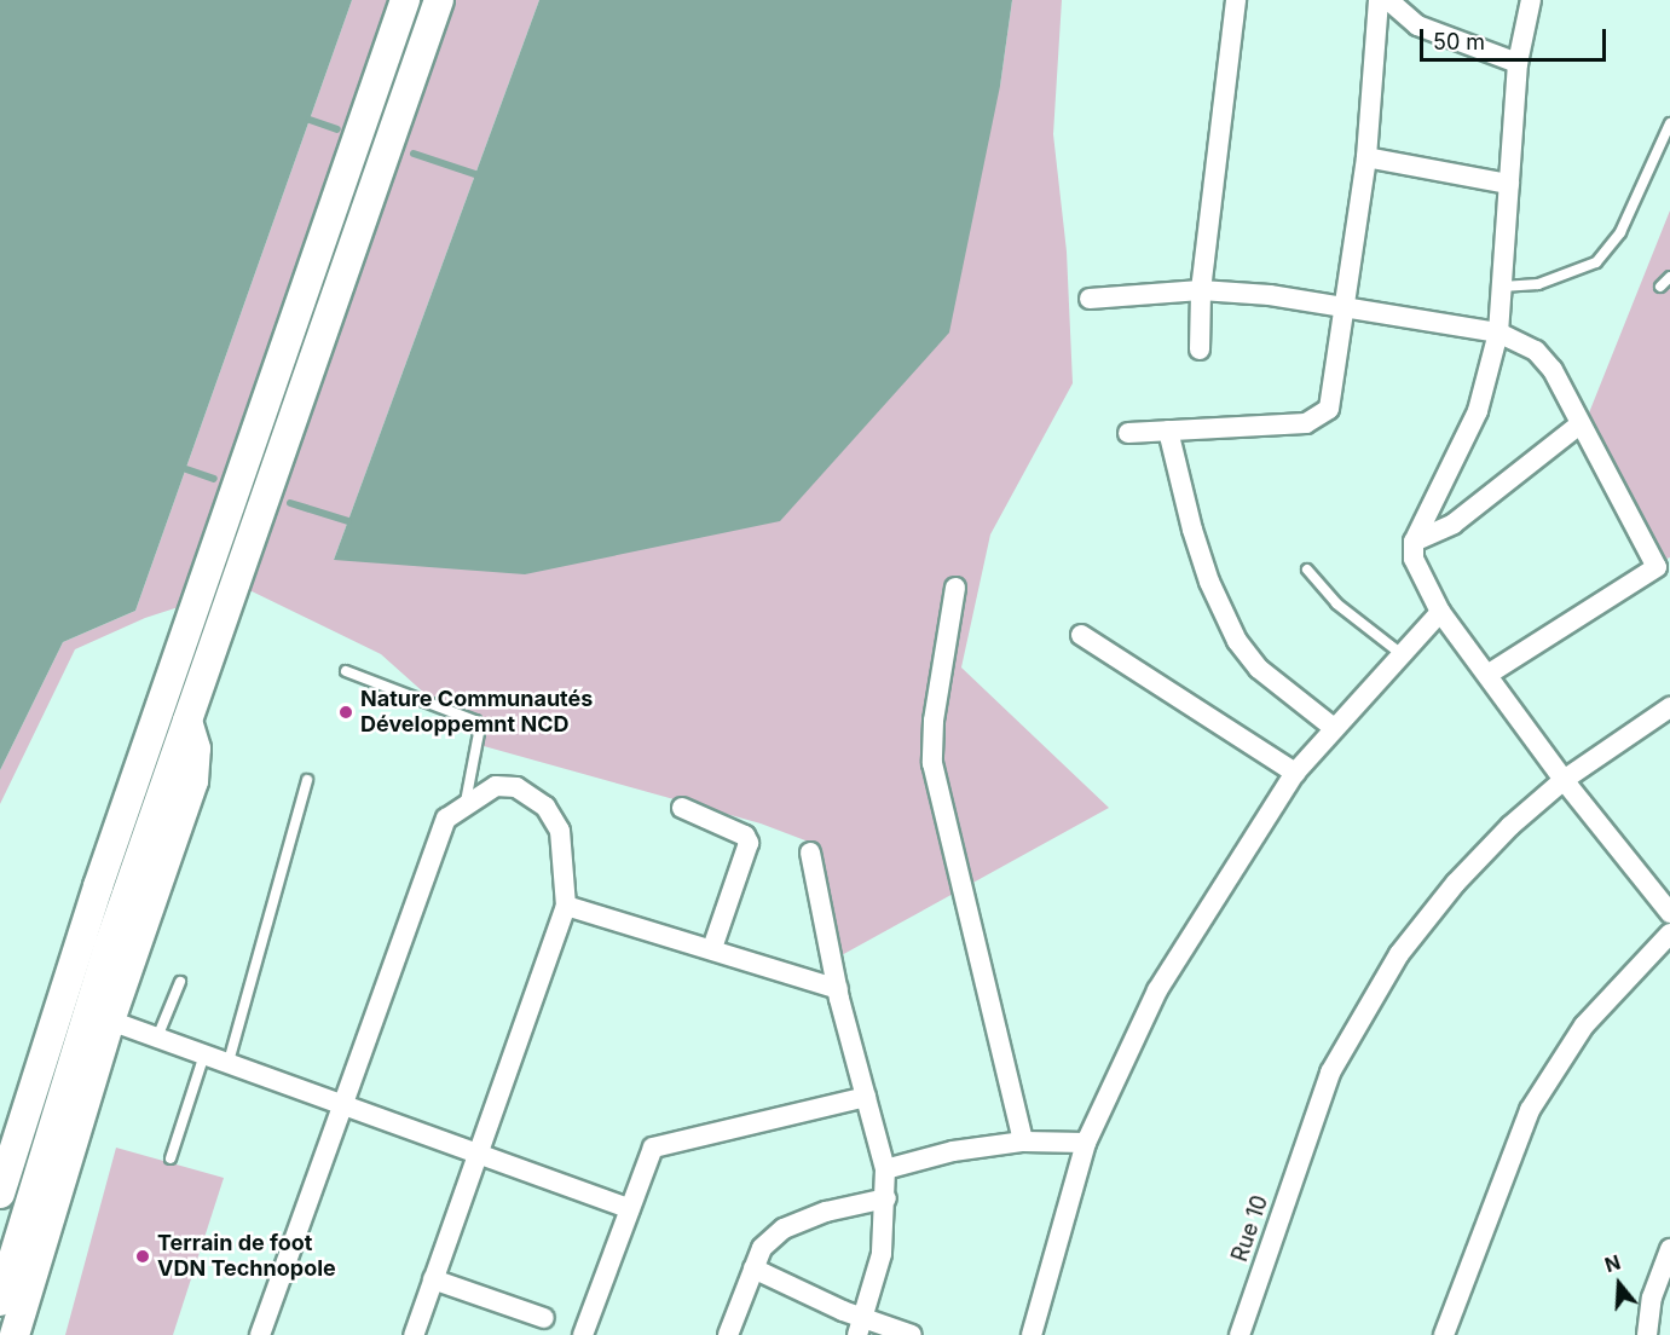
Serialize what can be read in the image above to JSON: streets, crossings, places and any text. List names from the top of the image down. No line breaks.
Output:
{"streets":{"street":["Rue 10"]},"places":["Nature Communautés Développemnt NCD","Terrain de foot VDN Technopole"],"scale_bar":"50 m","north":"top"}
